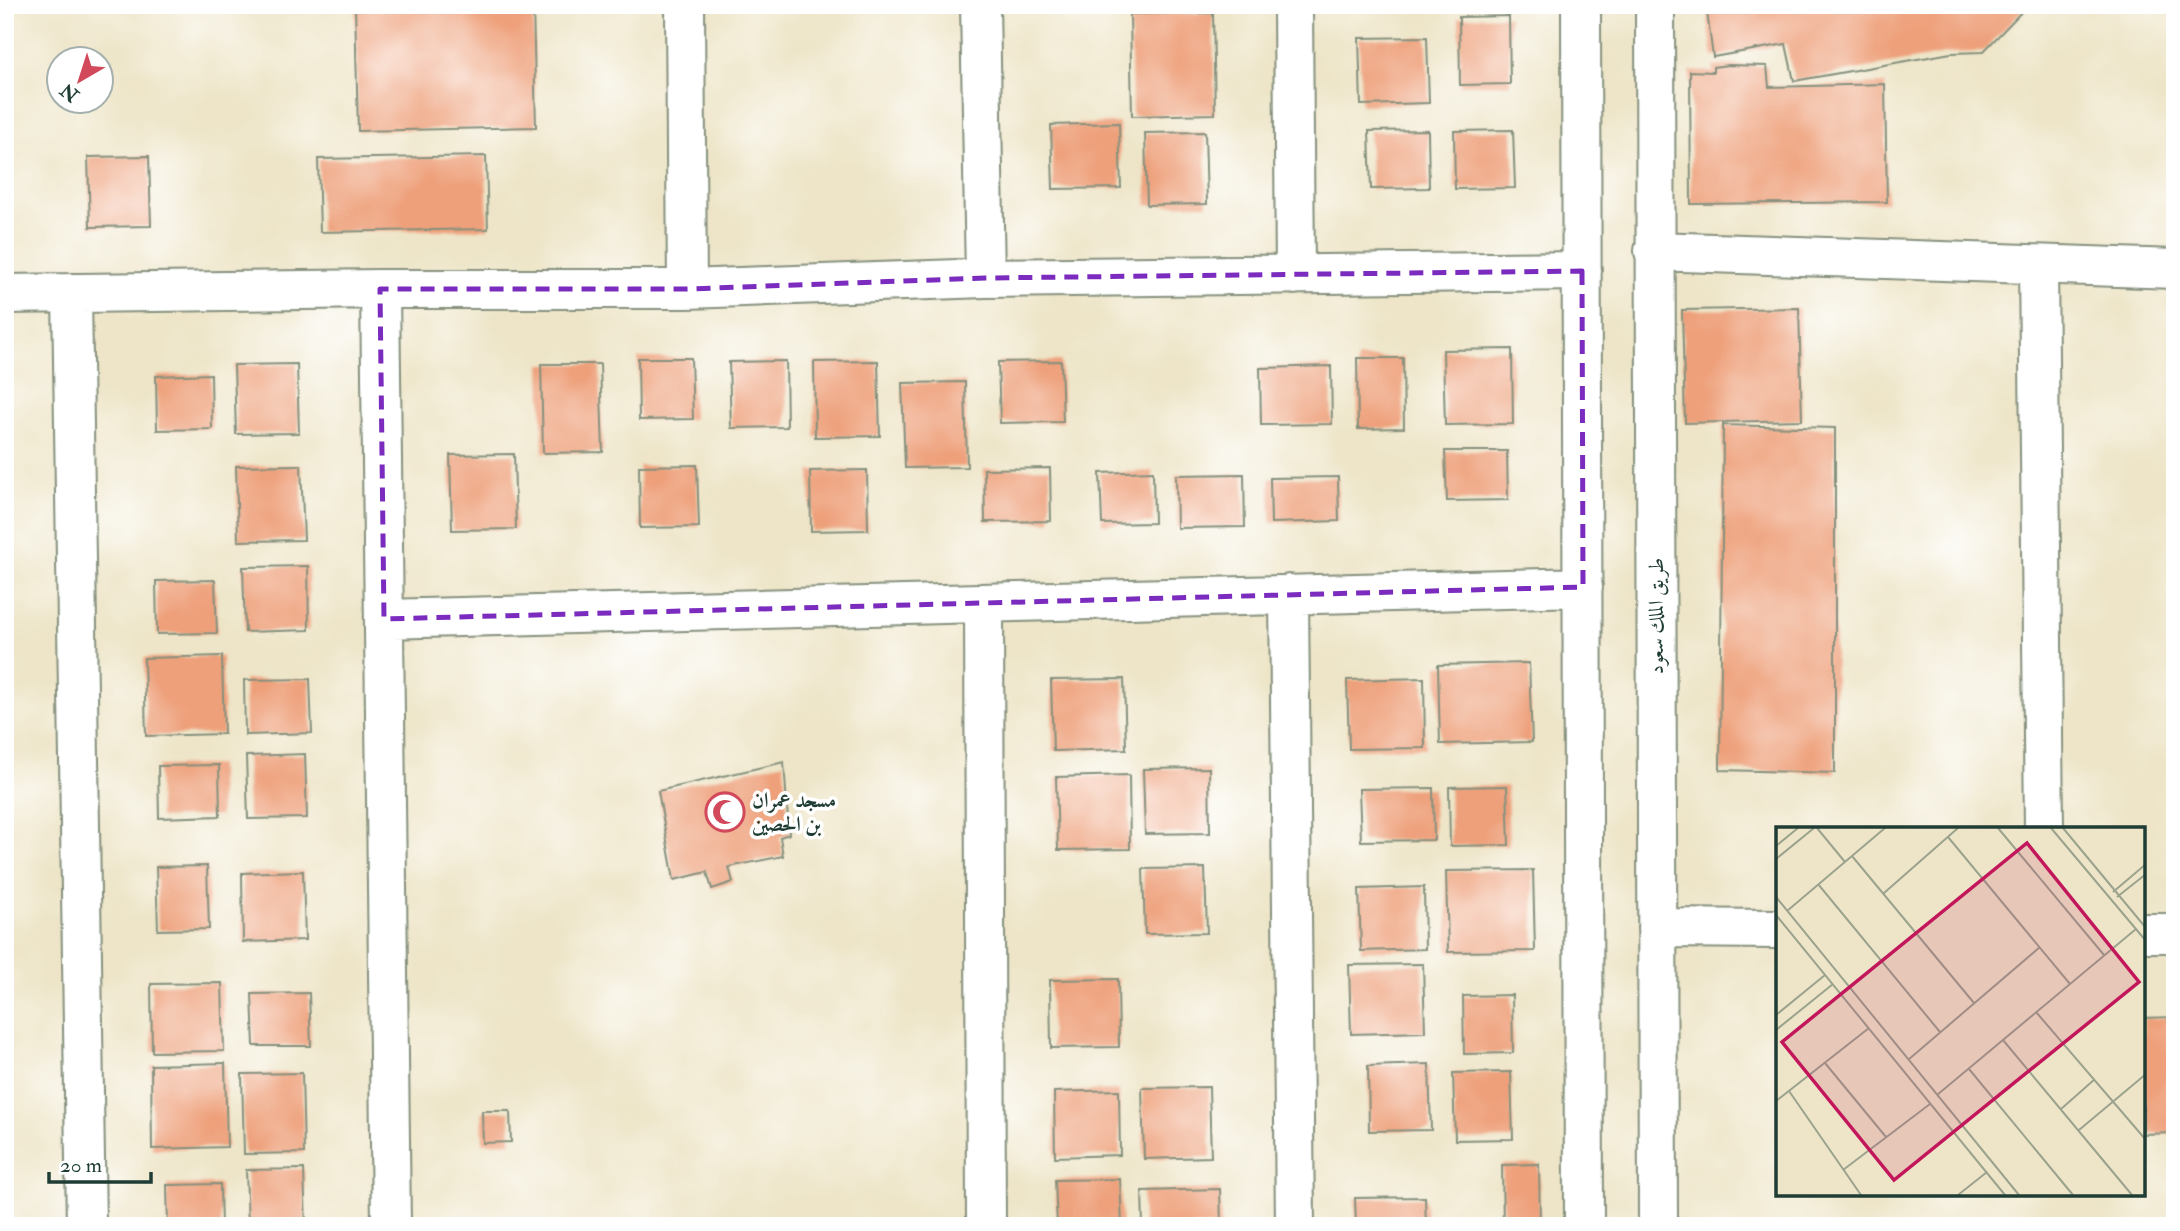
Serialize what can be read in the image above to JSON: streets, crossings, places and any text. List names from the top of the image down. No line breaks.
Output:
{"streets":{"street":["طريق الملك سعود"]},"places":{"mosque":["مسجد عمران بن الحصين"]},"scale_bar":"20 m","north":"bottom left"}
